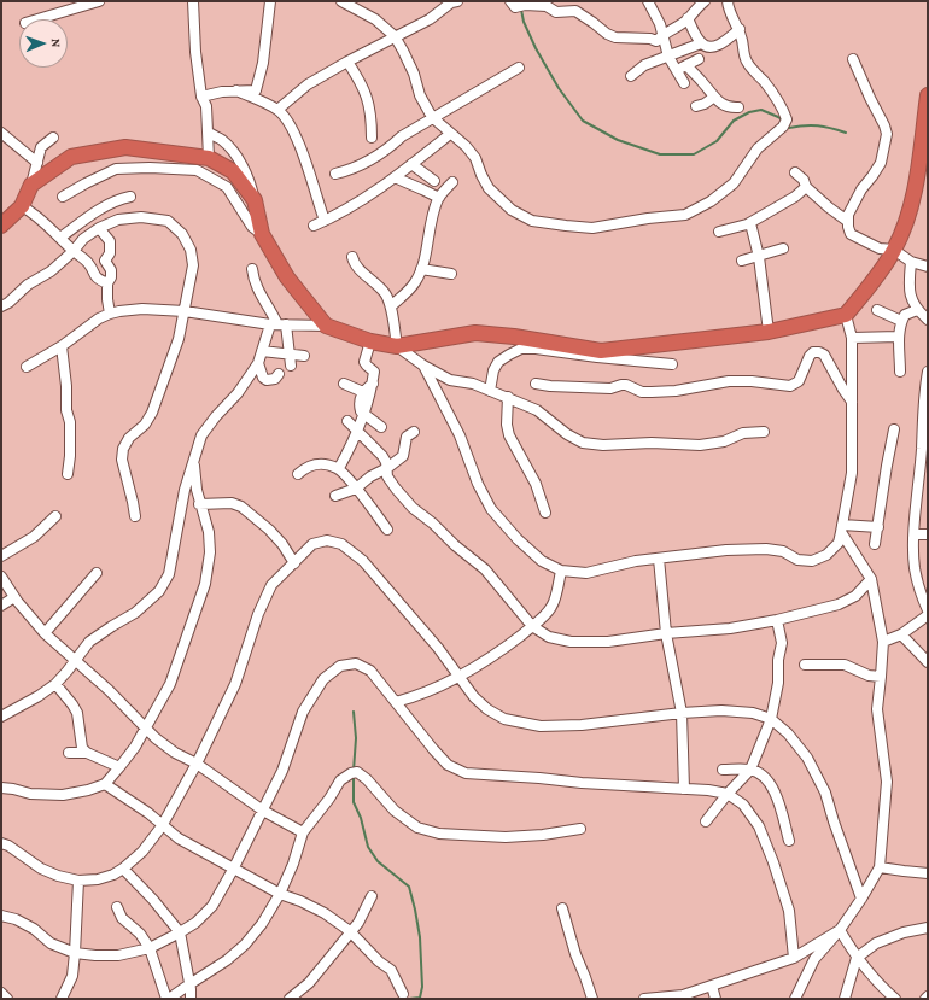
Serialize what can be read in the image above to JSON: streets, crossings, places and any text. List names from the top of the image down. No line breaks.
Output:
{"north":"right"}
